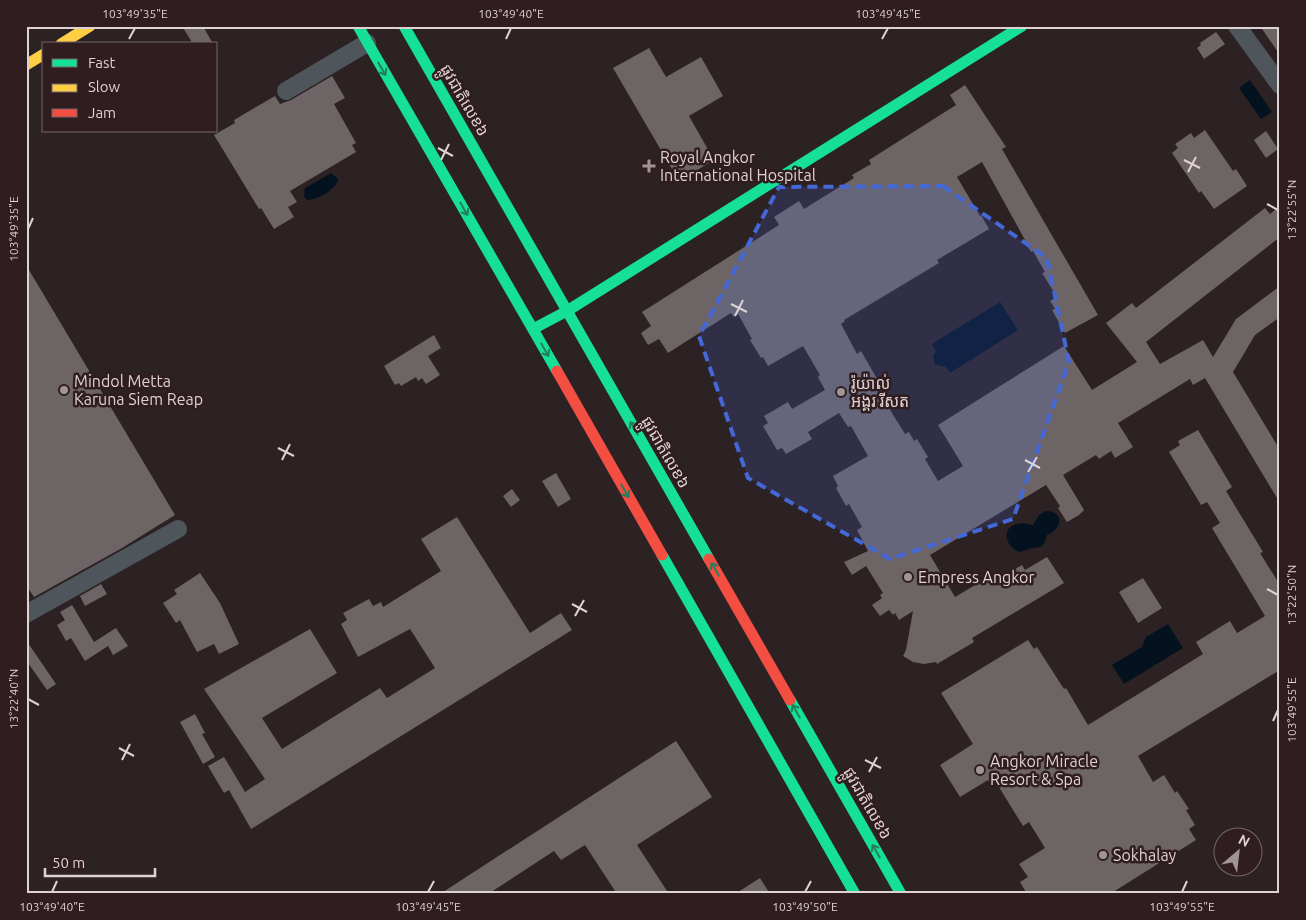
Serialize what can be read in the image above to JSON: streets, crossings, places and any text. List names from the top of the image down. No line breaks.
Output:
{"streets":{"main road":["ផ្លូវជាតិលេខ៦"]},"places":{"health":["Royal Angkor International Hospital"],"other":["Mindol Metta Karuna Siem Reap","រ៉ូយ៉ាល់ អង្គរ រីសត","Empress Angkor","Angkor Miracle Resort & Spa","Sokhalay"]},"legend":["Fast","Slow","Jam"],"scale_bar":"50 m","north":"top right","coordinates":["103°49'35\"E","103°49'40\"E","103°49'45\"E","13°22'55\"N","13°22'50\"N","13°22'40\"N","103°49'55\"E","103°49'50\"E"]}
